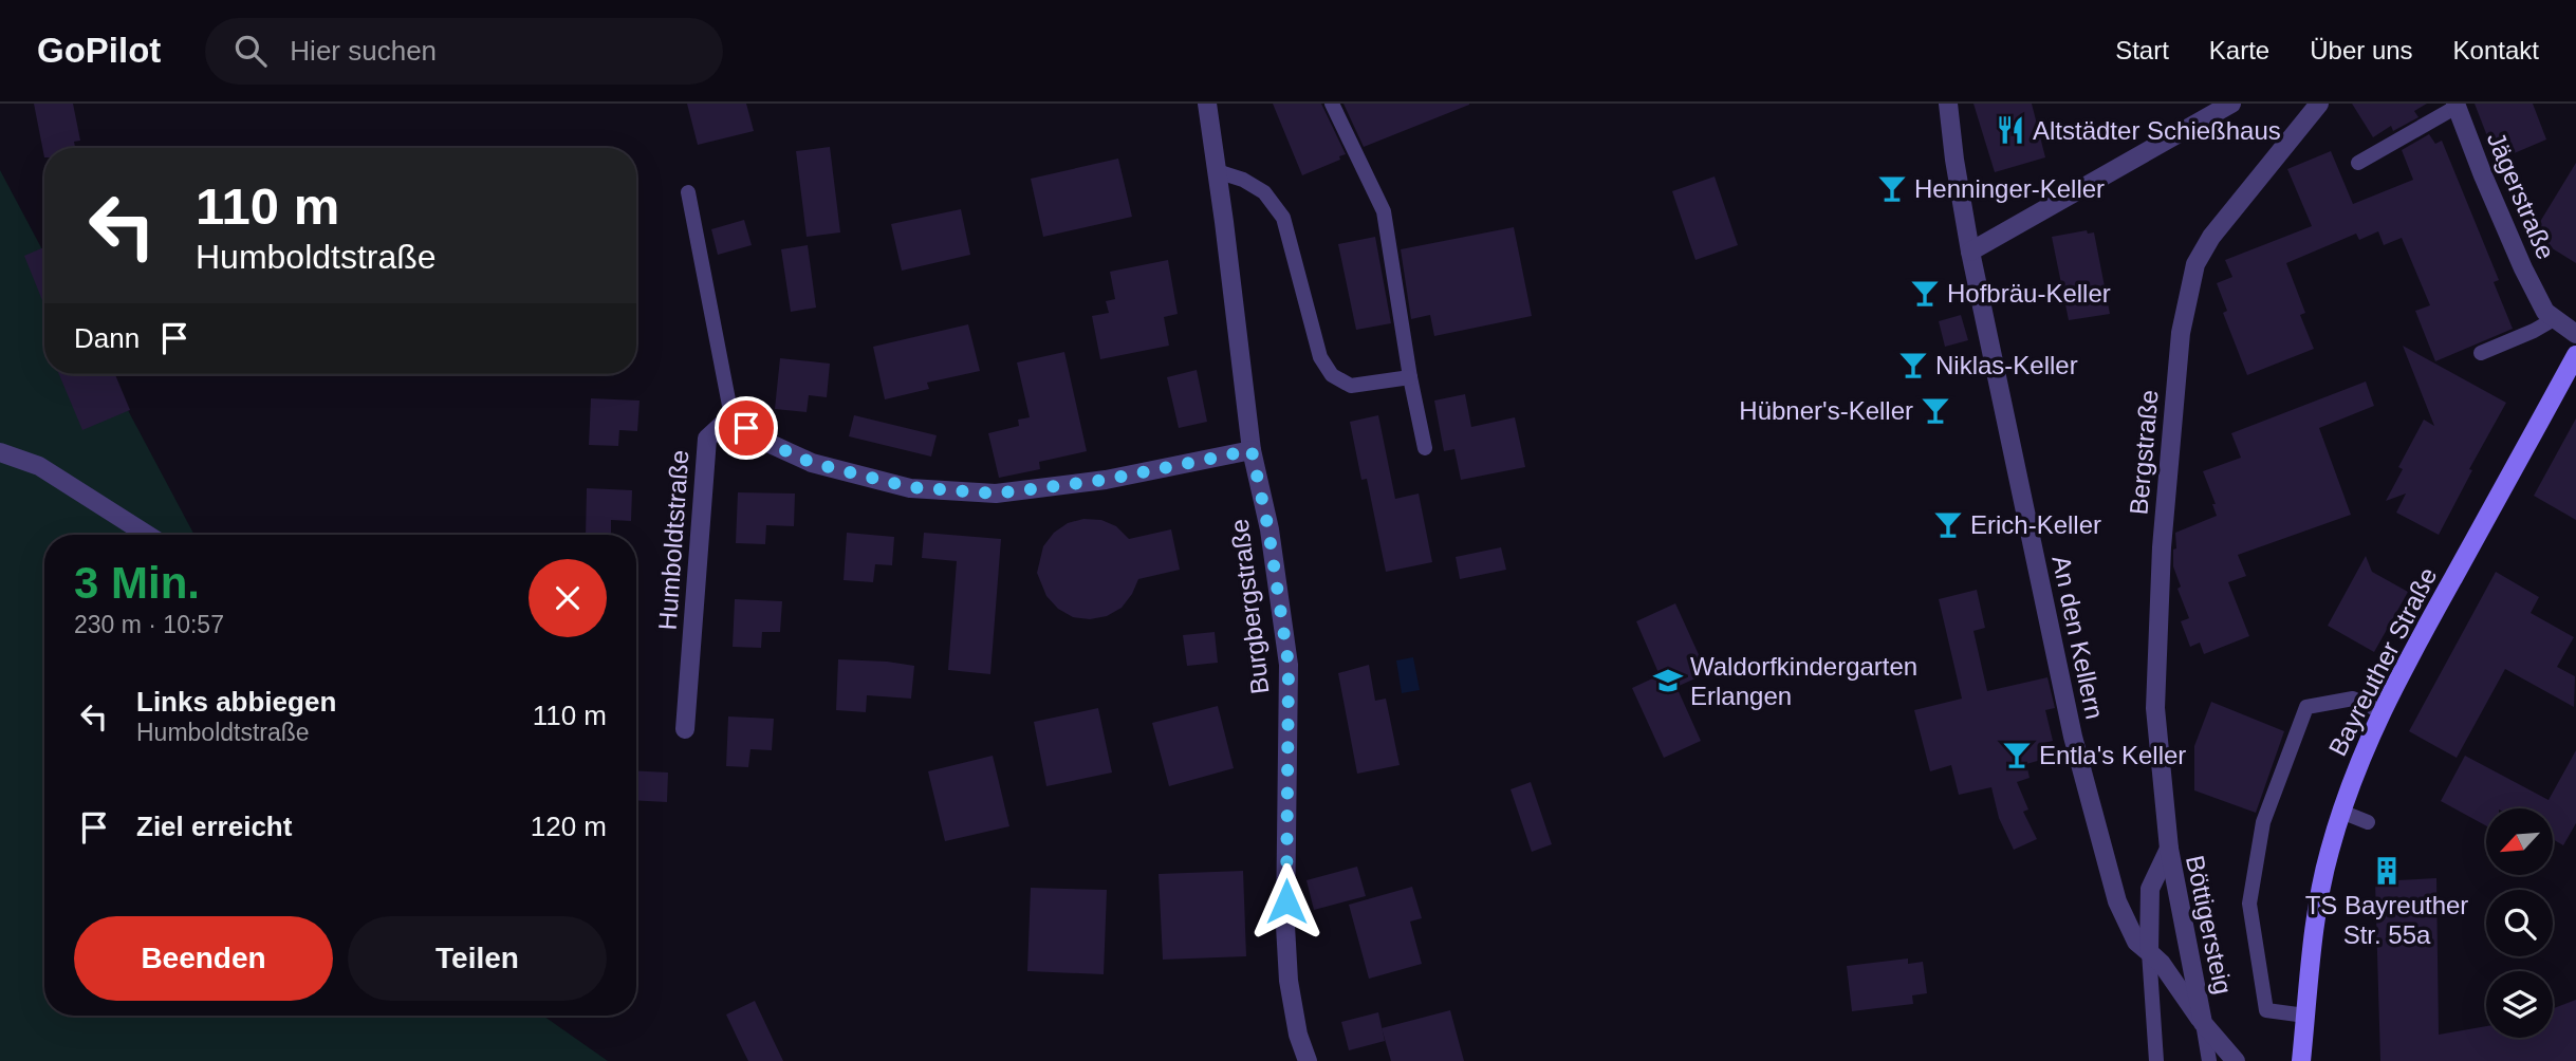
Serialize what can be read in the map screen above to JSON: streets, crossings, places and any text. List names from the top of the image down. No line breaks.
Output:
{"streets":{"street":["Jägerstraße","Bergstraße","Humboldtstraße","Burgbergstraße","An den Kellern","Bayreuther Straße","Böttigersteig"]},"crossings":[["Bergstraße","Böttigersteig"],["An den Kellern","Böttigersteig"]],"places":{"restaurant":["Altstädter Schießhaus"],"bar":["Henninger-Keller","Hofbräu-Keller","Niklas-Keller","Hübner's-Keller","Erich-Keller","Entla's Keller"],"school or university":["Waldorfkindergarten Erlangen"],"building":["TS Bayreuther Str. 55a"]},"north":"bottom left","page":{"header":"GoPilot","search":"Hier suchen","nav":["Start","Karte","Über uns","Kontakt"],"turn":["110 m","Humboldtstraße"],"then":"Dann","heading":["3 Min.","230 m · 10:57"],"list":[{"name":"Links abbiegen","note":"Humboldtstraße","value":"110 m"},{"name":"Ziel erreicht","value":"120 m"}],"buttons":["Beenden","Teilen"]}}
